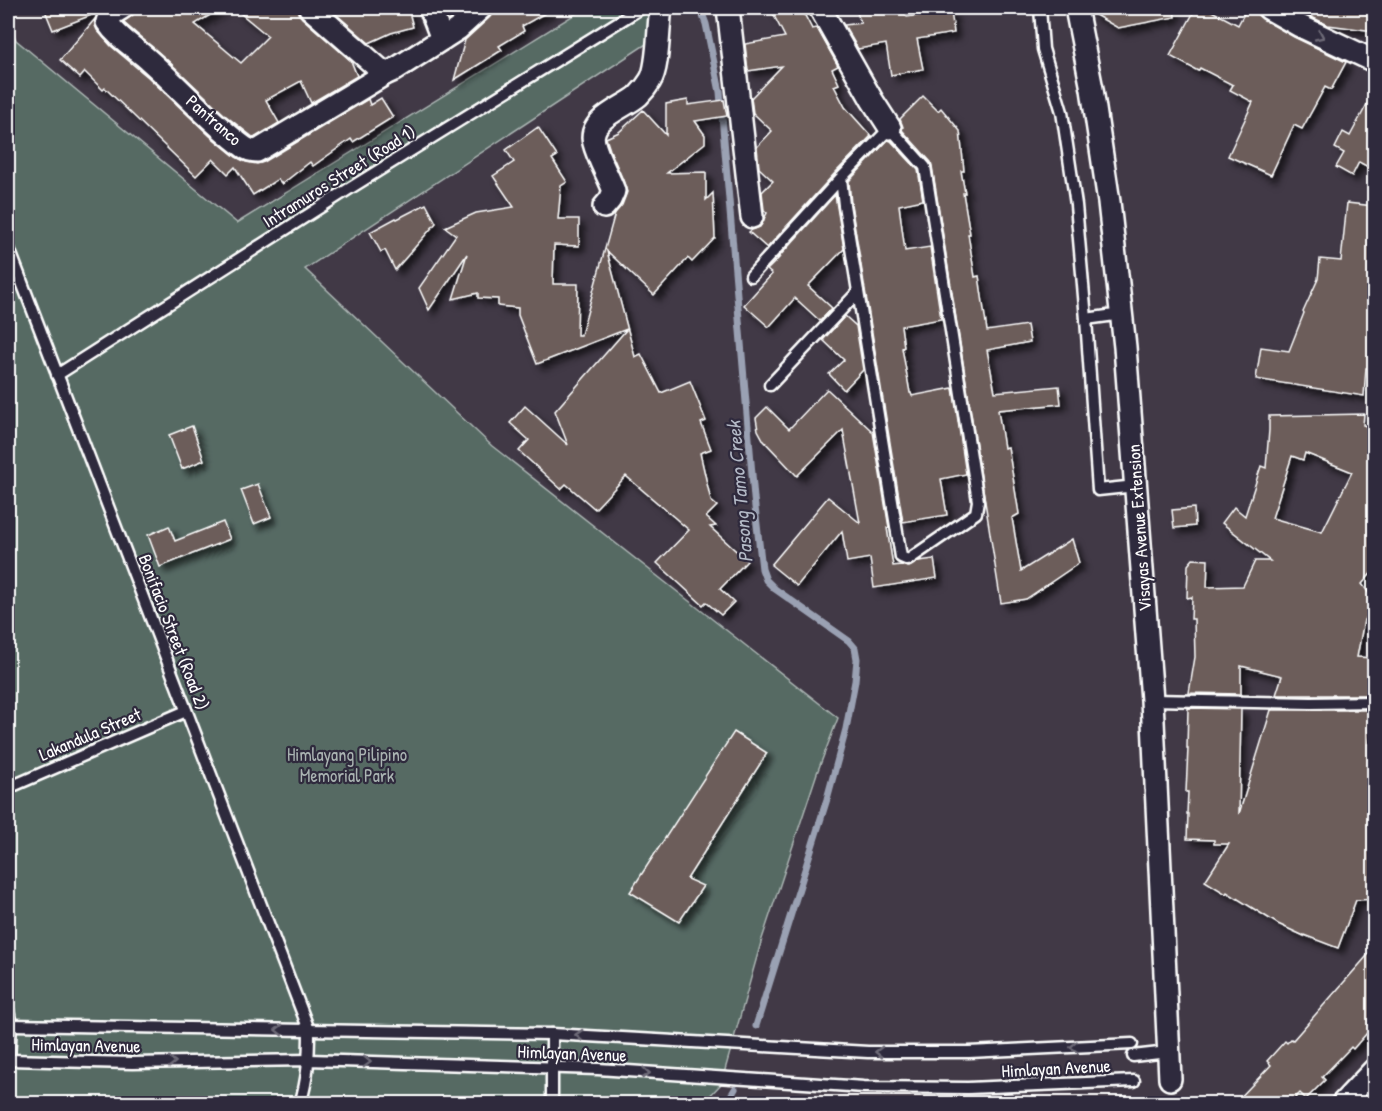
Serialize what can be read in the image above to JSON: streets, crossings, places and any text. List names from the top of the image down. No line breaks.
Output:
{"streets":{"street":["Pantranco","Visayas Avenue Extension"],"lane":["Intramuros Street (Road 1)","Bonifacio Street (Road 2)","Lakandula Street","Himlayan Avenue"]},"crossings":[["Intramuros Street (Road 1)","Bonifacio Street (Road 2)"],["Bonifacio Street (Road 2)","Lakandula Street"],["Bonifacio Street (Road 2)","Himlayan Avenue"]],"water":["Pasong Tamo Creek"],"parks":["Himlayang Pilipino Memorial Park"]}
